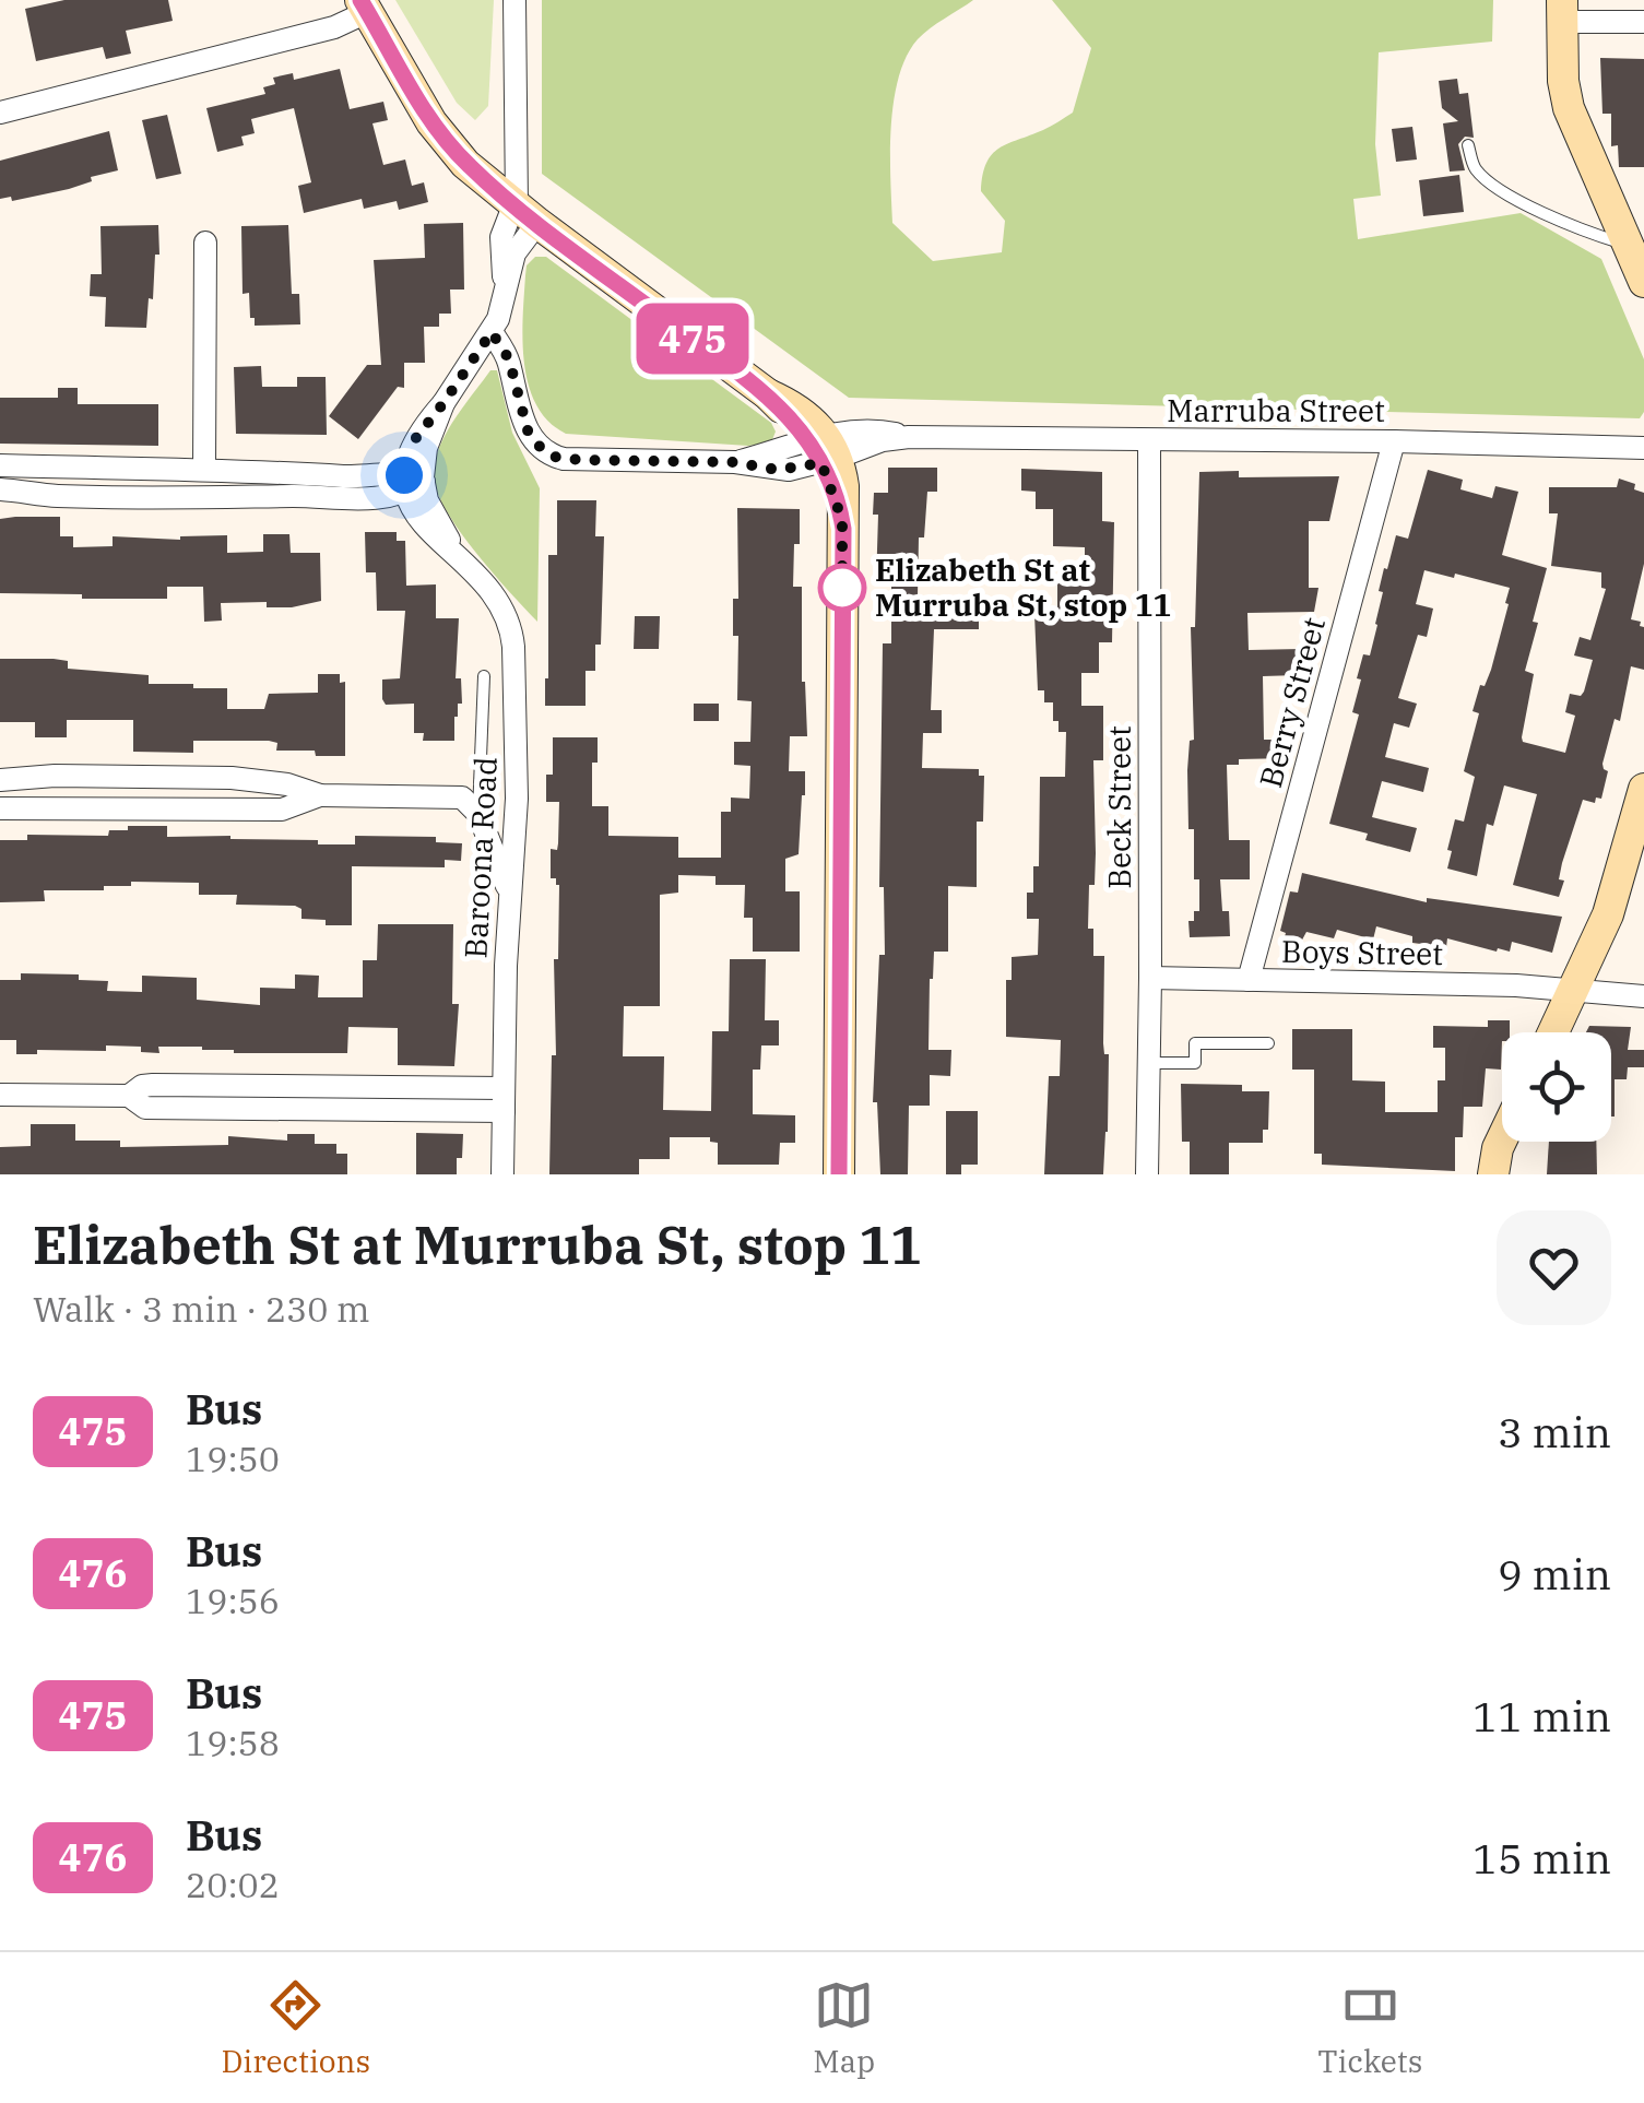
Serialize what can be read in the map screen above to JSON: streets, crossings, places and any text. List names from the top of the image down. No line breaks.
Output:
{"streets":{"street":["Marruba Street","Berry Street","Beck Street","Baroona Road","Boys Street"]},"crossings":[["Marruba Street","Berry Street"],["Marruba Street","Beck Street"],["Berry Street","Boys Street"],["Beck Street","Boys Street"]],"places":["Elizabeth St at Murruba St, stop 11"],"lines":["bus line 475"],"page":{"on_map":"475","heading":["Elizabeth St at Murruba St, stop 11","Walk · 3 min · 230 m"],"list":[{"mark":"475","name":"Bus","note":"19:50","value":"3 min"},{"mark":"476","name":"Bus","note":"19:56","value":"9 min"},{"mark":"475","name":"Bus","note":"19:58","value":"11 min"},{"mark":"476","name":"Bus","note":"20:02","value":"15 min"}],"tabs":["Directions","Map","Tickets"]}}
